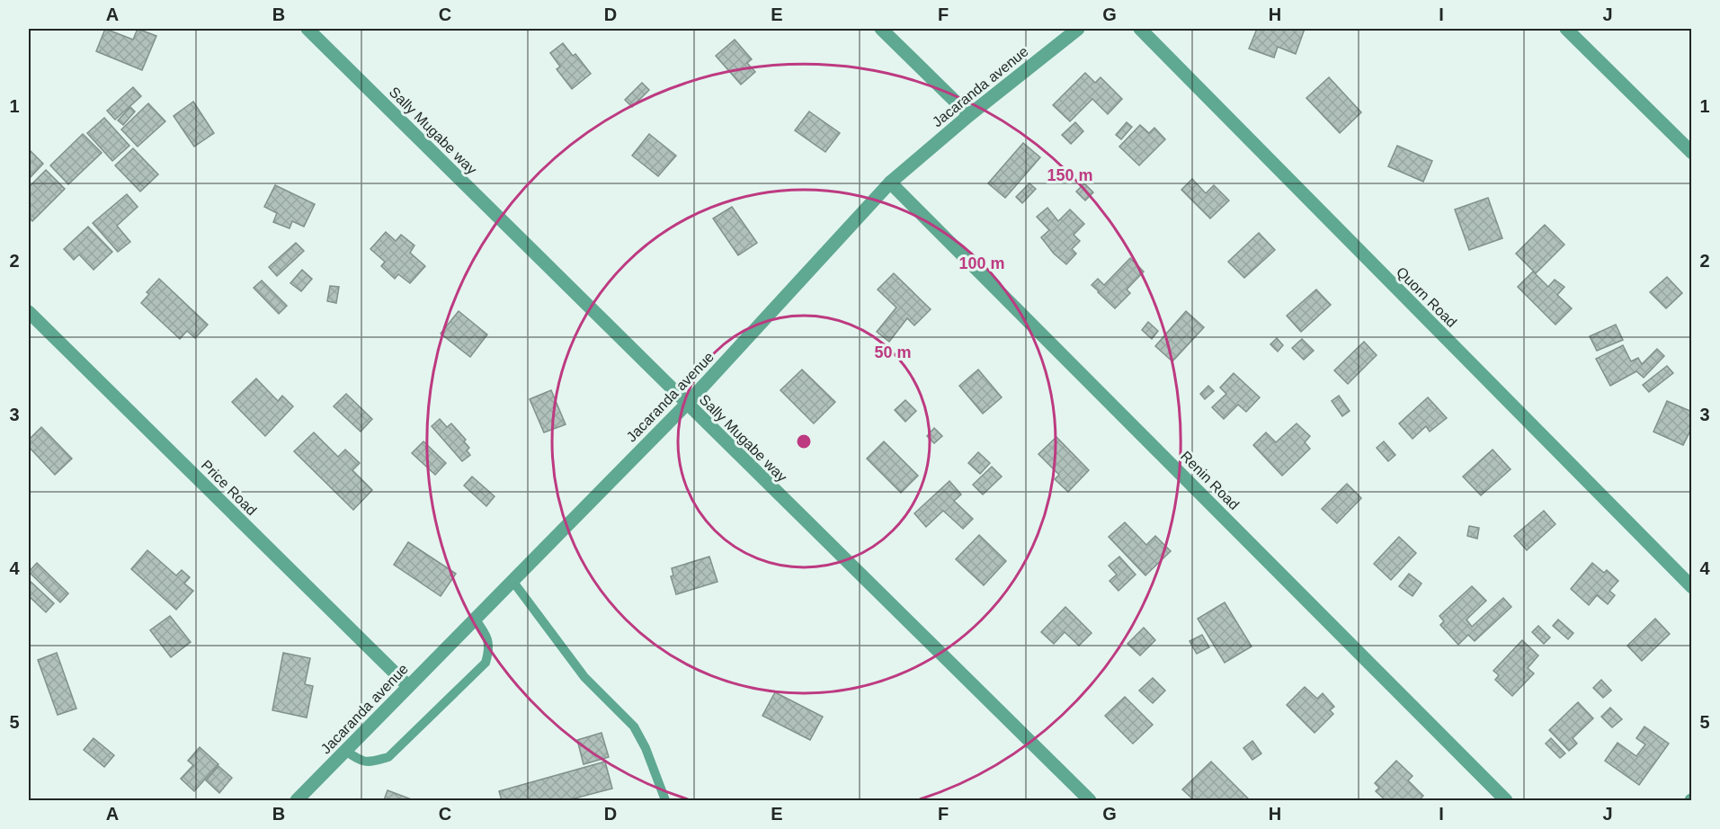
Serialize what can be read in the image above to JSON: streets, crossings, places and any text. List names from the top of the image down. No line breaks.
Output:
{"streets":{"street":["Jacaranda avenue","Sally Mugabe way","Quorn Road","Renin Road","Price Road"]},"crossings":[["Jacaranda avenue","Sally Mugabe way"],["Jacaranda avenue","Renin Road"],["Jacaranda avenue","Price Road"]],"grid":{"columns":["A","B","C","D","E","F","G","H","I","J"],"rows":["1","2","3","4","5"]},"rings":["150 m","100 m","50 m"]}
